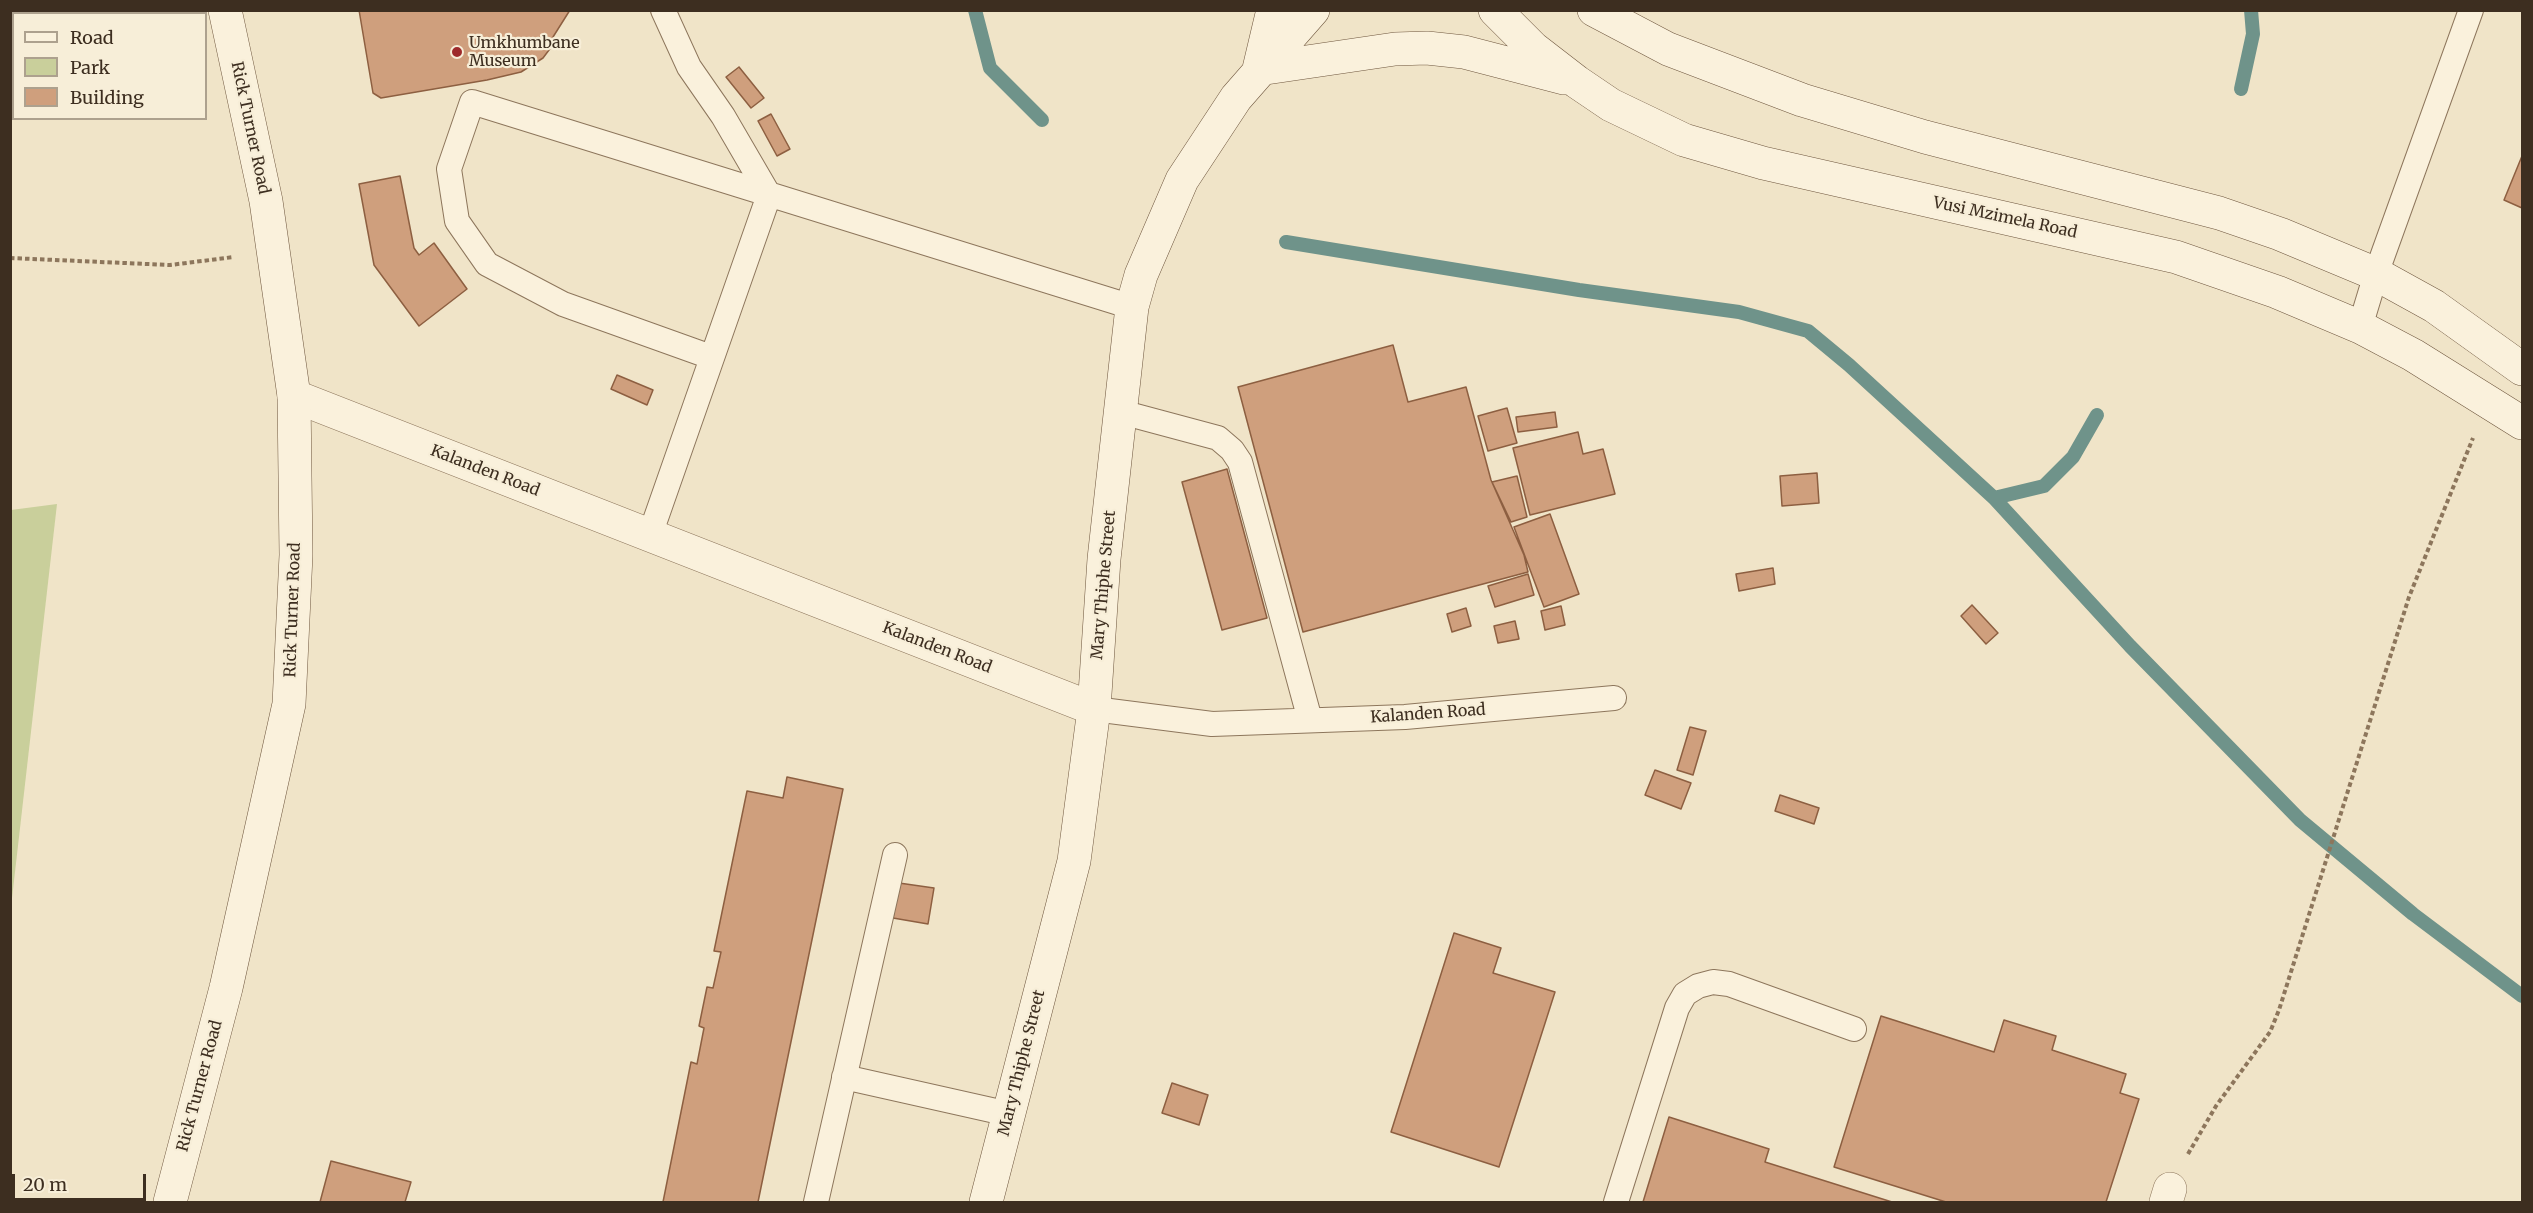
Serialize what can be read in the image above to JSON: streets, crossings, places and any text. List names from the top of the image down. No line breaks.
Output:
{"streets":{"main road":["Rick Turner Road","Vusi Mzimela Road","Kalanden Road","Mary Thiphe Street"]},"crossings":[["Rick Turner Road","Kalanden Road"],["Kalanden Road","Mary Thiphe Street"]],"places":["Umkhumbane Museum"],"legend":["Road","Park","Building"],"scale_bar":"20 m"}
